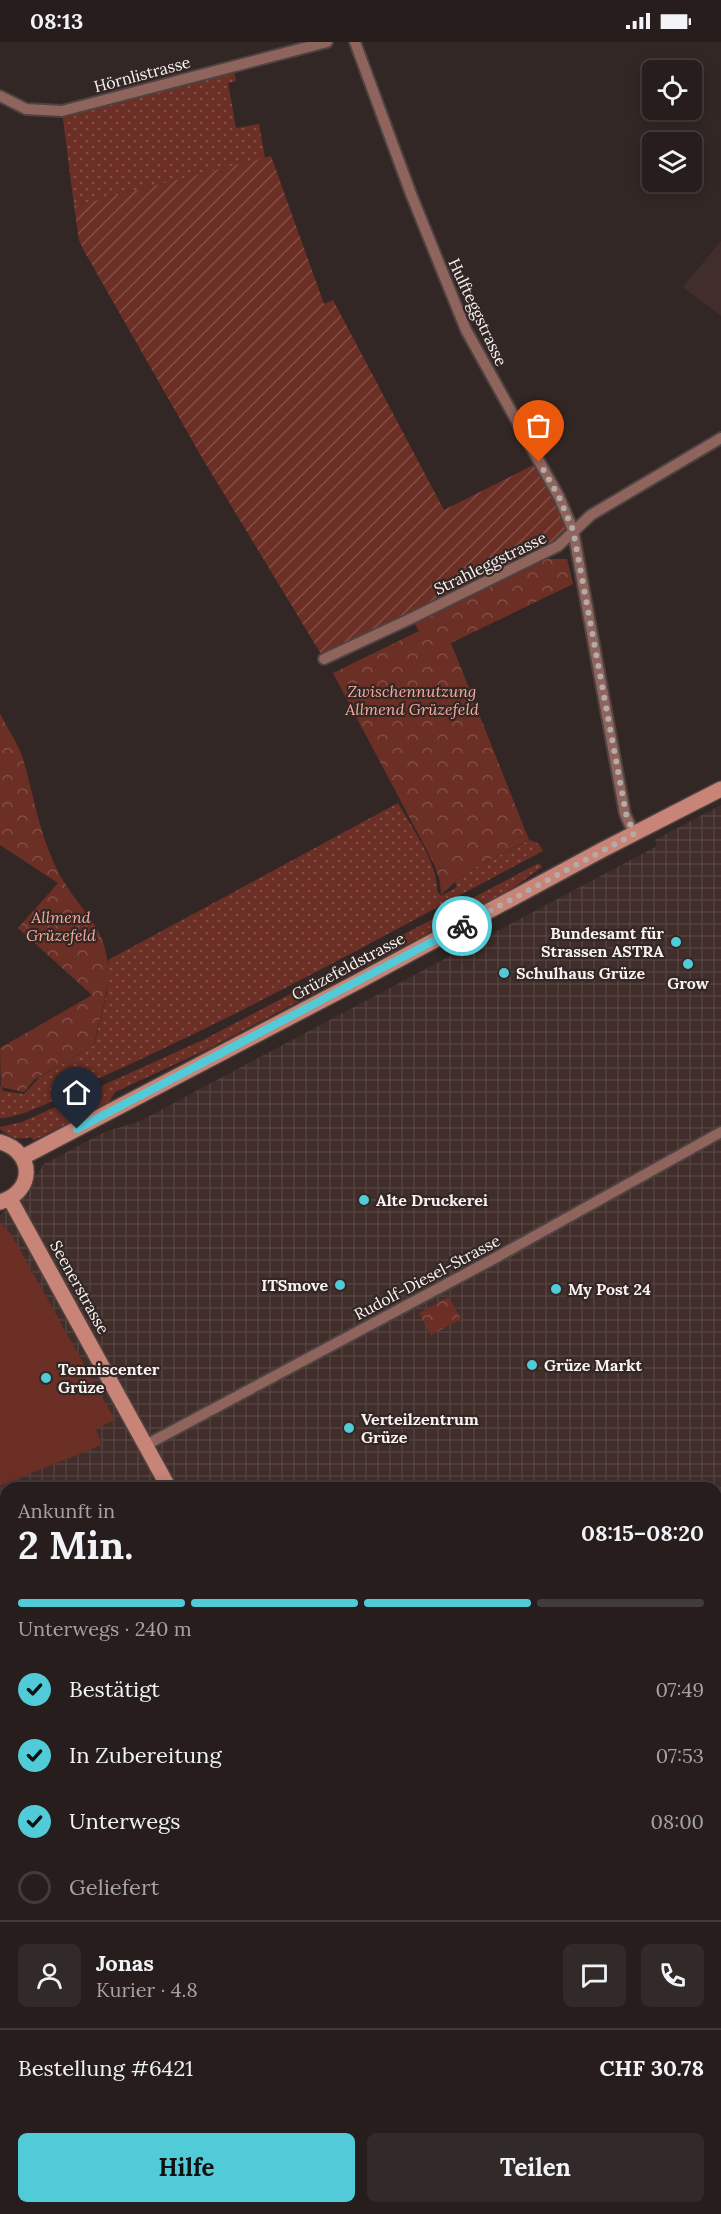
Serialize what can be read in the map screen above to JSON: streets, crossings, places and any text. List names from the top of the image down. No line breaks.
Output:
{"streets":{"main road":["Grüzefeldstrasse","Seenerstrasse"],"street":["Hörnlistrasse","Hulfteggstrasse","Strahleggstrasse","Rudolf-Diesel-Strasse"]},"crossings":[["Hulfteggstrasse","Strahleggstrasse"],["Hulfteggstrasse","Grüzefeldstrasse"],["Grüzefeldstrasse","Seenerstrasse"],["Rudolf-Diesel-Strasse","Seenerstrasse"]],"parks":["Zwischennutzung Allmend Grüzefeld","Allmend Grüzefeld"],"places":["Bundesamt für Strassen ASTRA","Grow","Schulhaus Grüze","Alte Druckerei","ITSmove","My Post 24","Grüze Markt","Tenniscenter Grüze","Verteilzentrum Grüze"],"page":{"status":"08:13","heading":["2 Min.","Ankunft in","08:15–08:20"],"panel":["Jonas","Kurier · 4.8","Bestellung #6421","CHF 30.78"],"bar":"Unterwegs · 240 m","list":[["Bestätigt","07:49"],["In Zubereitung","07:53"],["Unterwegs","08:00"],"Geliefert"],"buttons":["Hilfe","Teilen"]}}
